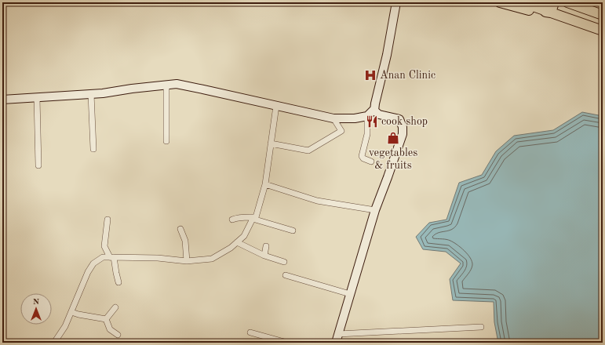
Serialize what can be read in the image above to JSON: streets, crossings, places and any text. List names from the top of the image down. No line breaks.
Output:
{"places":{"hospital":["Anan Clinic"],"restaurant":["cook shop"],"shop":["vegetables & fruits"]},"north":"top"}
